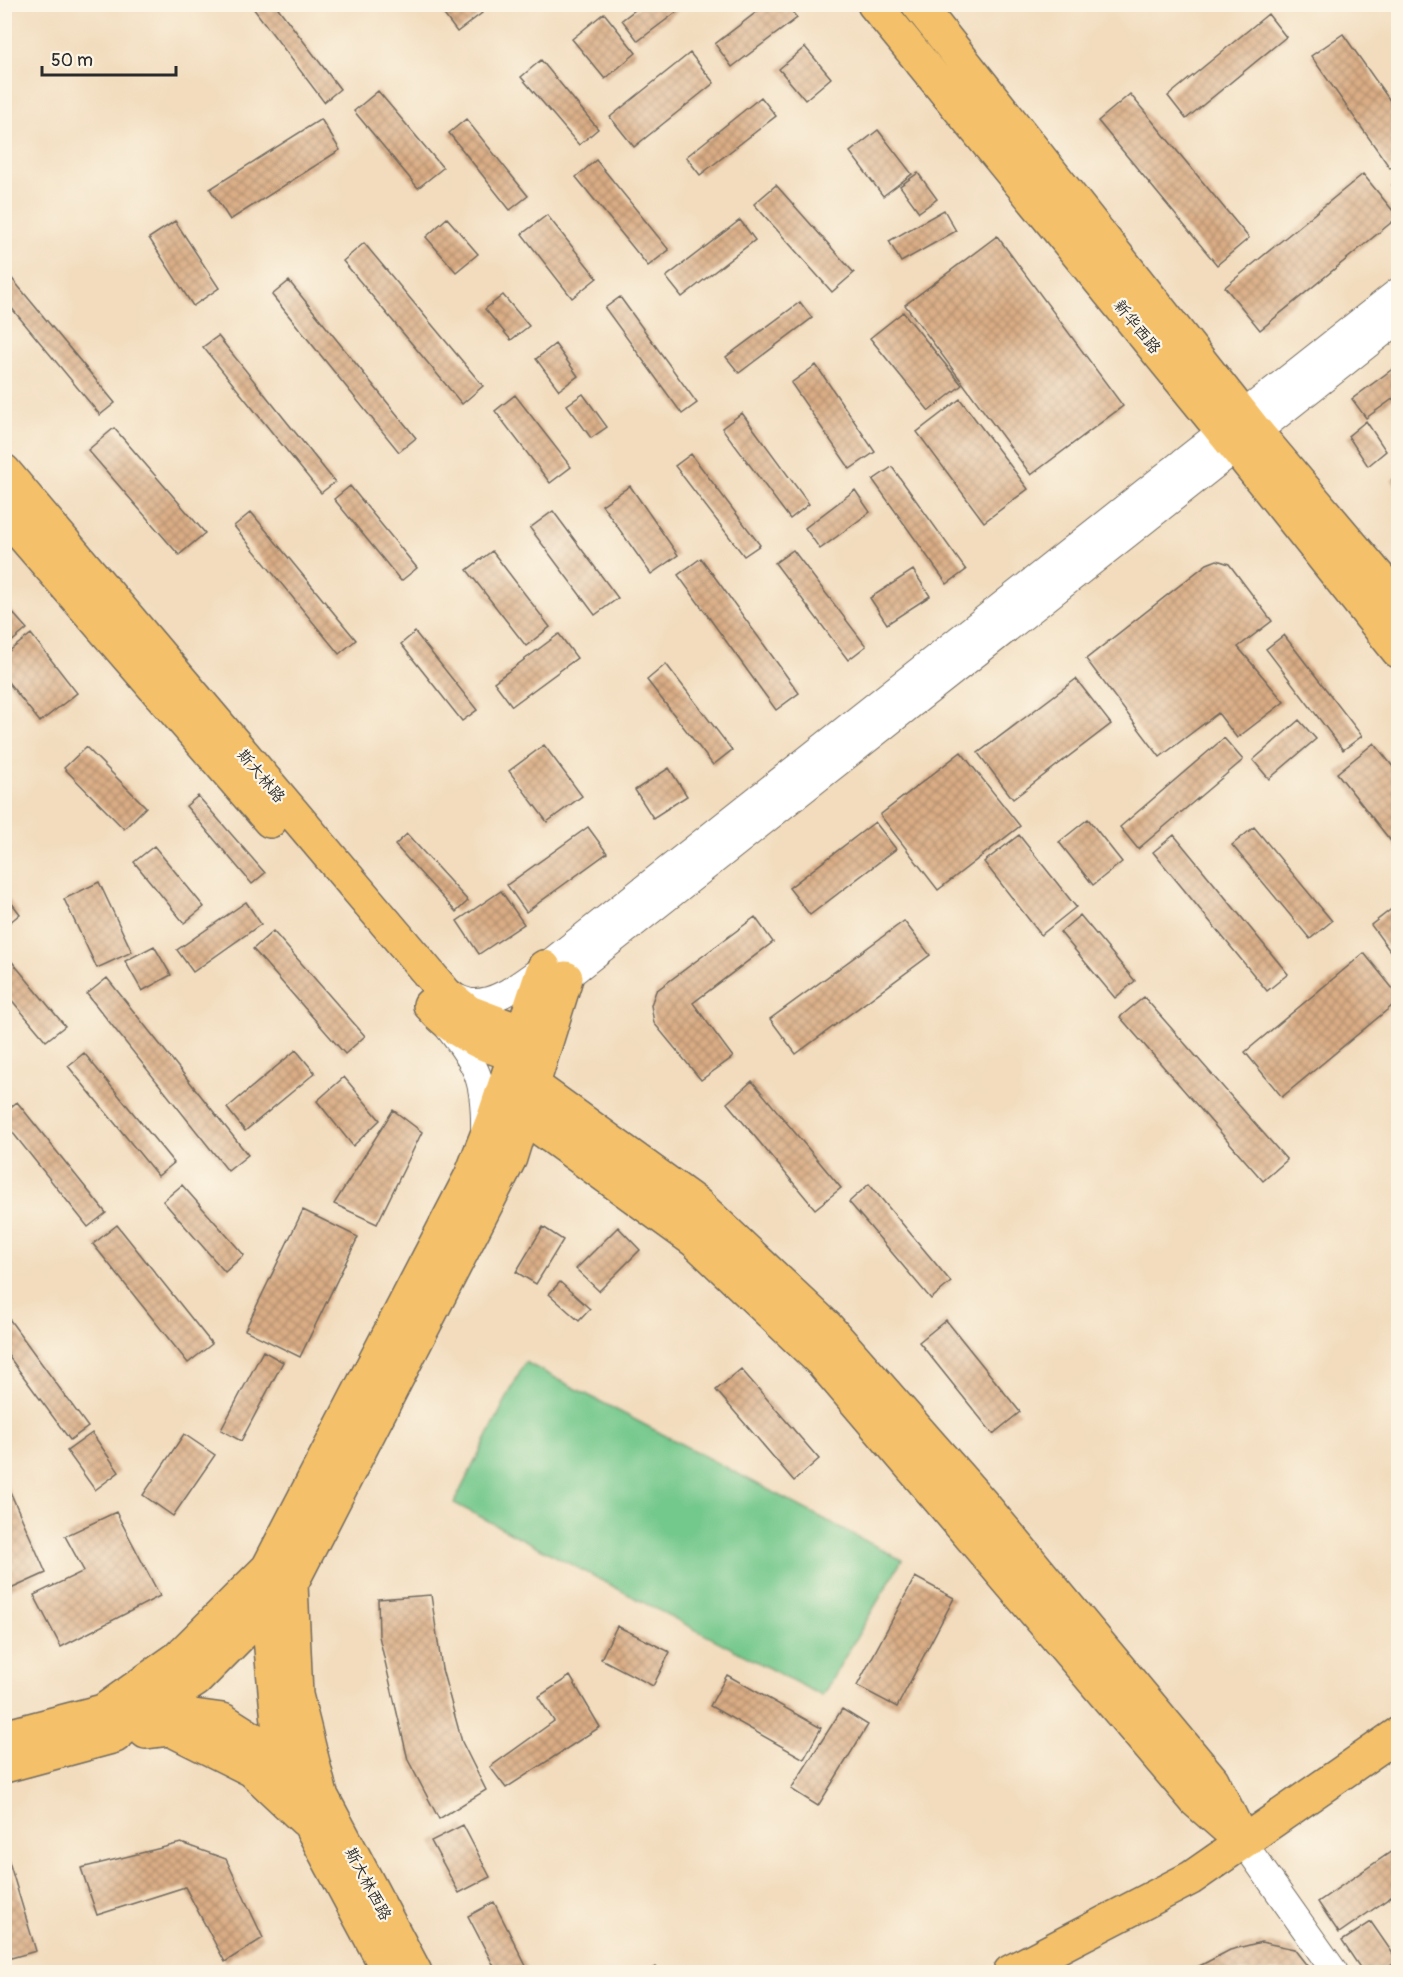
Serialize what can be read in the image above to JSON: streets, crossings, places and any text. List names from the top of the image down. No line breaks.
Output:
{"streets":{"main road":["新华西路","斯大林路","斯大林西路"]},"scale_bar":"50 m"}
